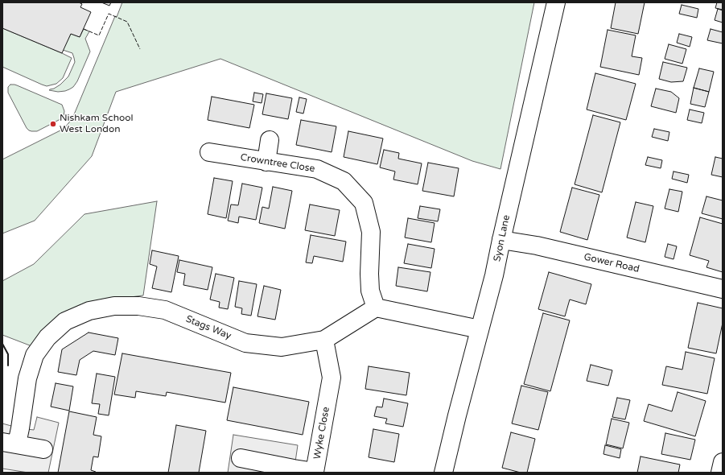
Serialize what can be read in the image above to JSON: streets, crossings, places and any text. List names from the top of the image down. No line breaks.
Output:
{"streets":{"street":["Crowntree Close","Syon Lane","Gower Road","Stags Way","Wyke Close"]},"crossings":[["Crowntree Close","Stags Way"],["Syon Lane","Gower Road"],["Stags Way","Wyke Close"]],"places":["Nishkam School West London"]}
